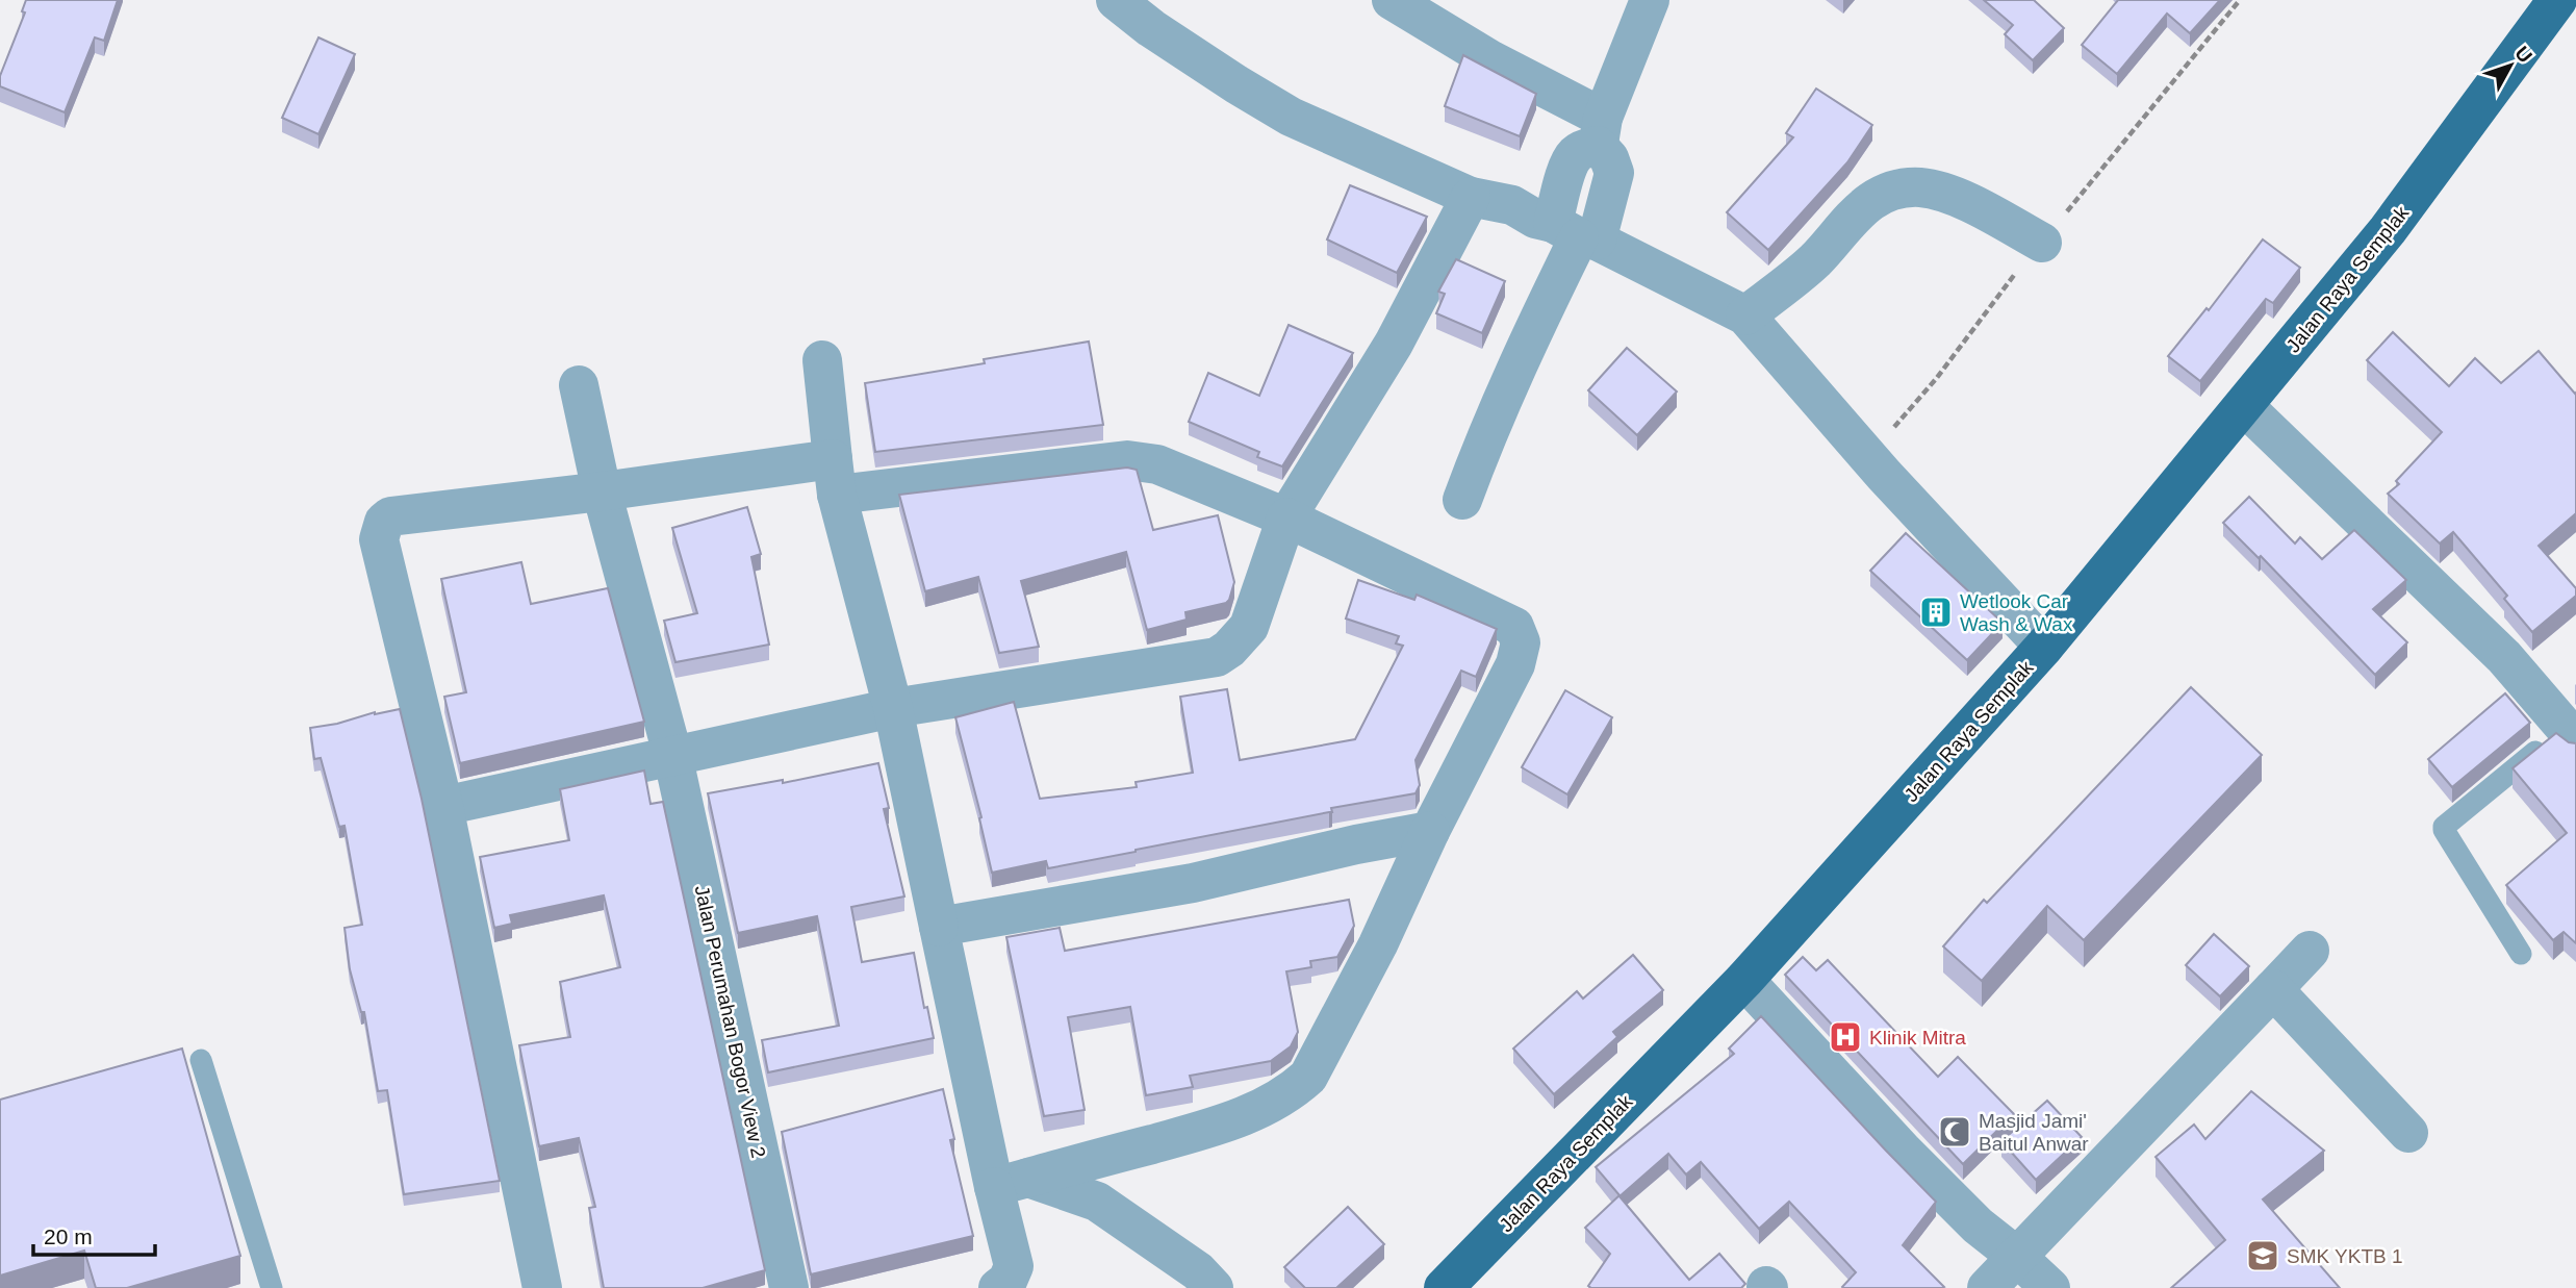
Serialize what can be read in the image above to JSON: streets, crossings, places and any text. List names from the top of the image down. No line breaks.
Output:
{"streets":{"main road":["Jalan Raya Semplak"],"street":["Jalan Perumahan Bogor View 2"]},"places":{"building":["Wetlook Car Wash & Wax"],"hospital":["Klinik Mitra"],"mosque":["Masjid Jami' Baitul Anwar"],"school or university":["SMK YKTB 1"]},"scale_bar":"20 m","north":"top right"}
